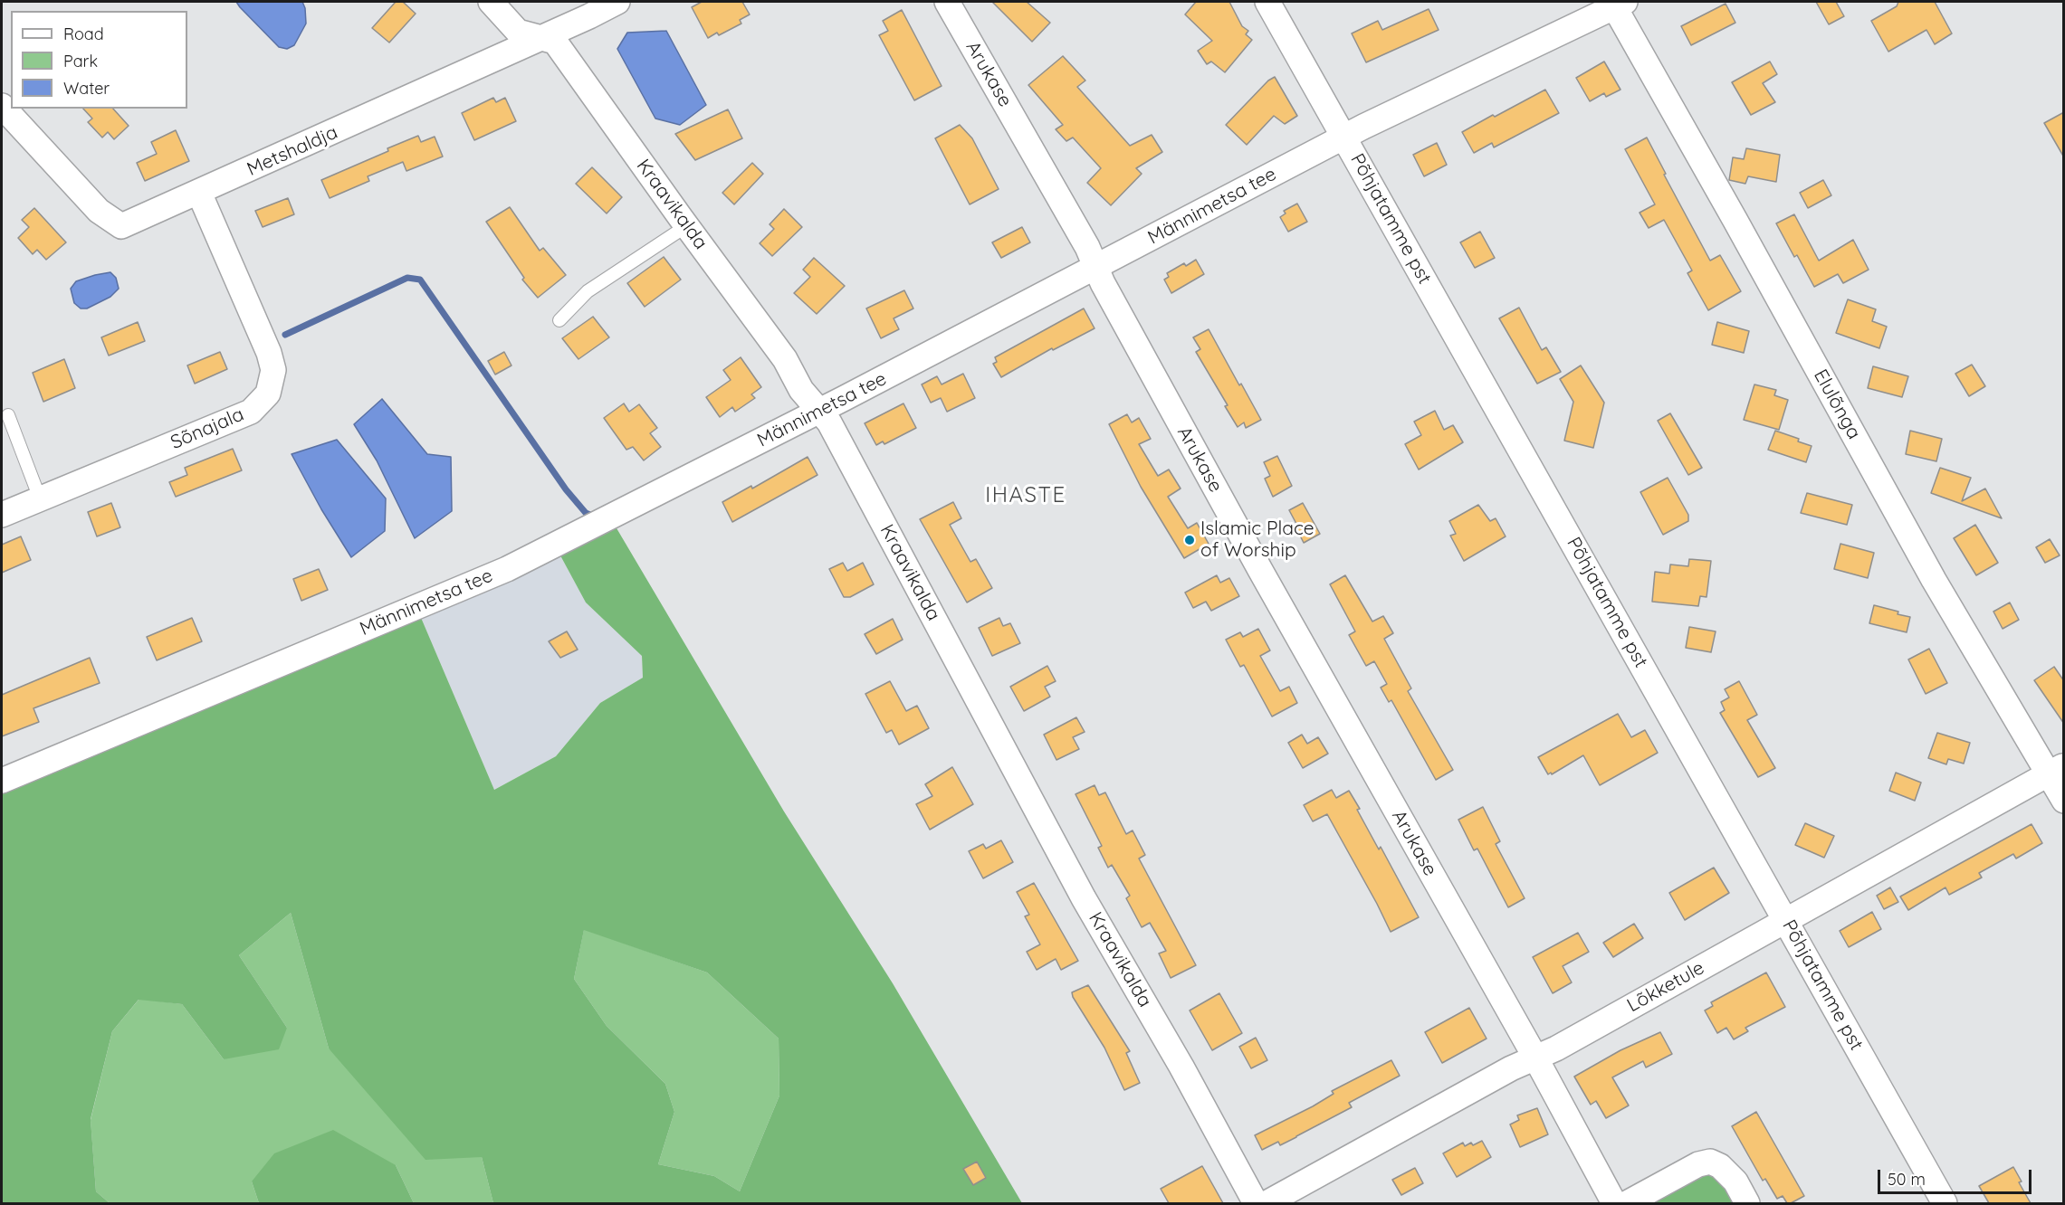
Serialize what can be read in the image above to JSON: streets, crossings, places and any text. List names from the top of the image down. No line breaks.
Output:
{"streets":{"street":["Arukase","Metshaldja","Kraavikalda","Männimetsa tee","Põhjatamme pst","Elulõnga","Sõnajala","Lõkketule"]},"crossings":[["Arukase","Männimetsa tee"],["Arukase","Lõkketule"],["Metshaldja","Kraavikalda"],["Metshaldja","Sõnajala"],["Kraavikalda","Männimetsa tee"],["Männimetsa tee","Põhjatamme pst"],["Männimetsa tee","Elulõnga"],["Põhjatamme pst","Lõkketule"],["Elulõnga","Lõkketule"]],"districts":["IHASTE"],"places":["Islamic Place of Worship"],"legend":["Road","Park","Water"],"scale_bar":"50 m"}
